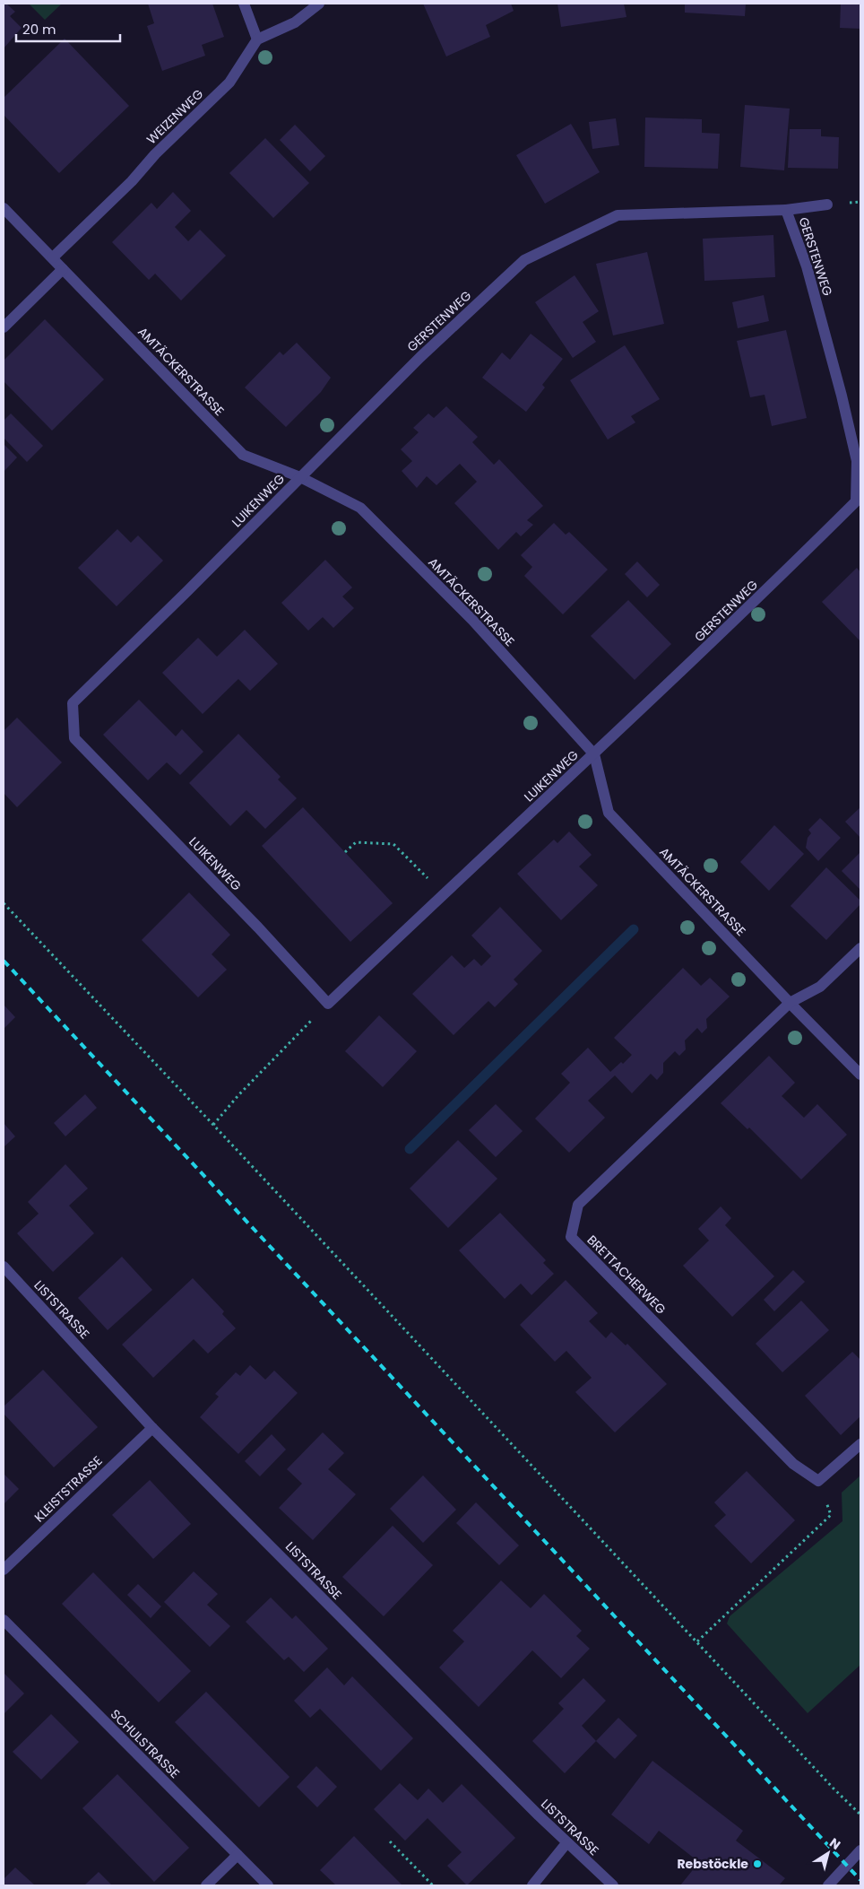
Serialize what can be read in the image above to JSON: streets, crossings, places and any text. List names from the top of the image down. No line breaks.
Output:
{"streets":{"street":["WEIZENWEG","GERSTENWEG","AMTÄCKERSTRASSE","LUIKENWEG","BRETTACHERWEG","LISTSTRASSE","KLEISTSTRASSE","SCHULSTRASSE"]},"crossings":[["WEIZENWEG","AMTÄCKERSTRASSE"],["GERSTENWEG","AMTÄCKERSTRASSE"],["GERSTENWEG","LUIKENWEG"],["AMTÄCKERSTRASSE","LUIKENWEG"],["AMTÄCKERSTRASSE","BRETTACHERWEG"],["LISTSTRASSE","KLEISTSTRASSE"]],"places":["Rebstöckle"],"scale_bar":"20 m","north":"top right"}
